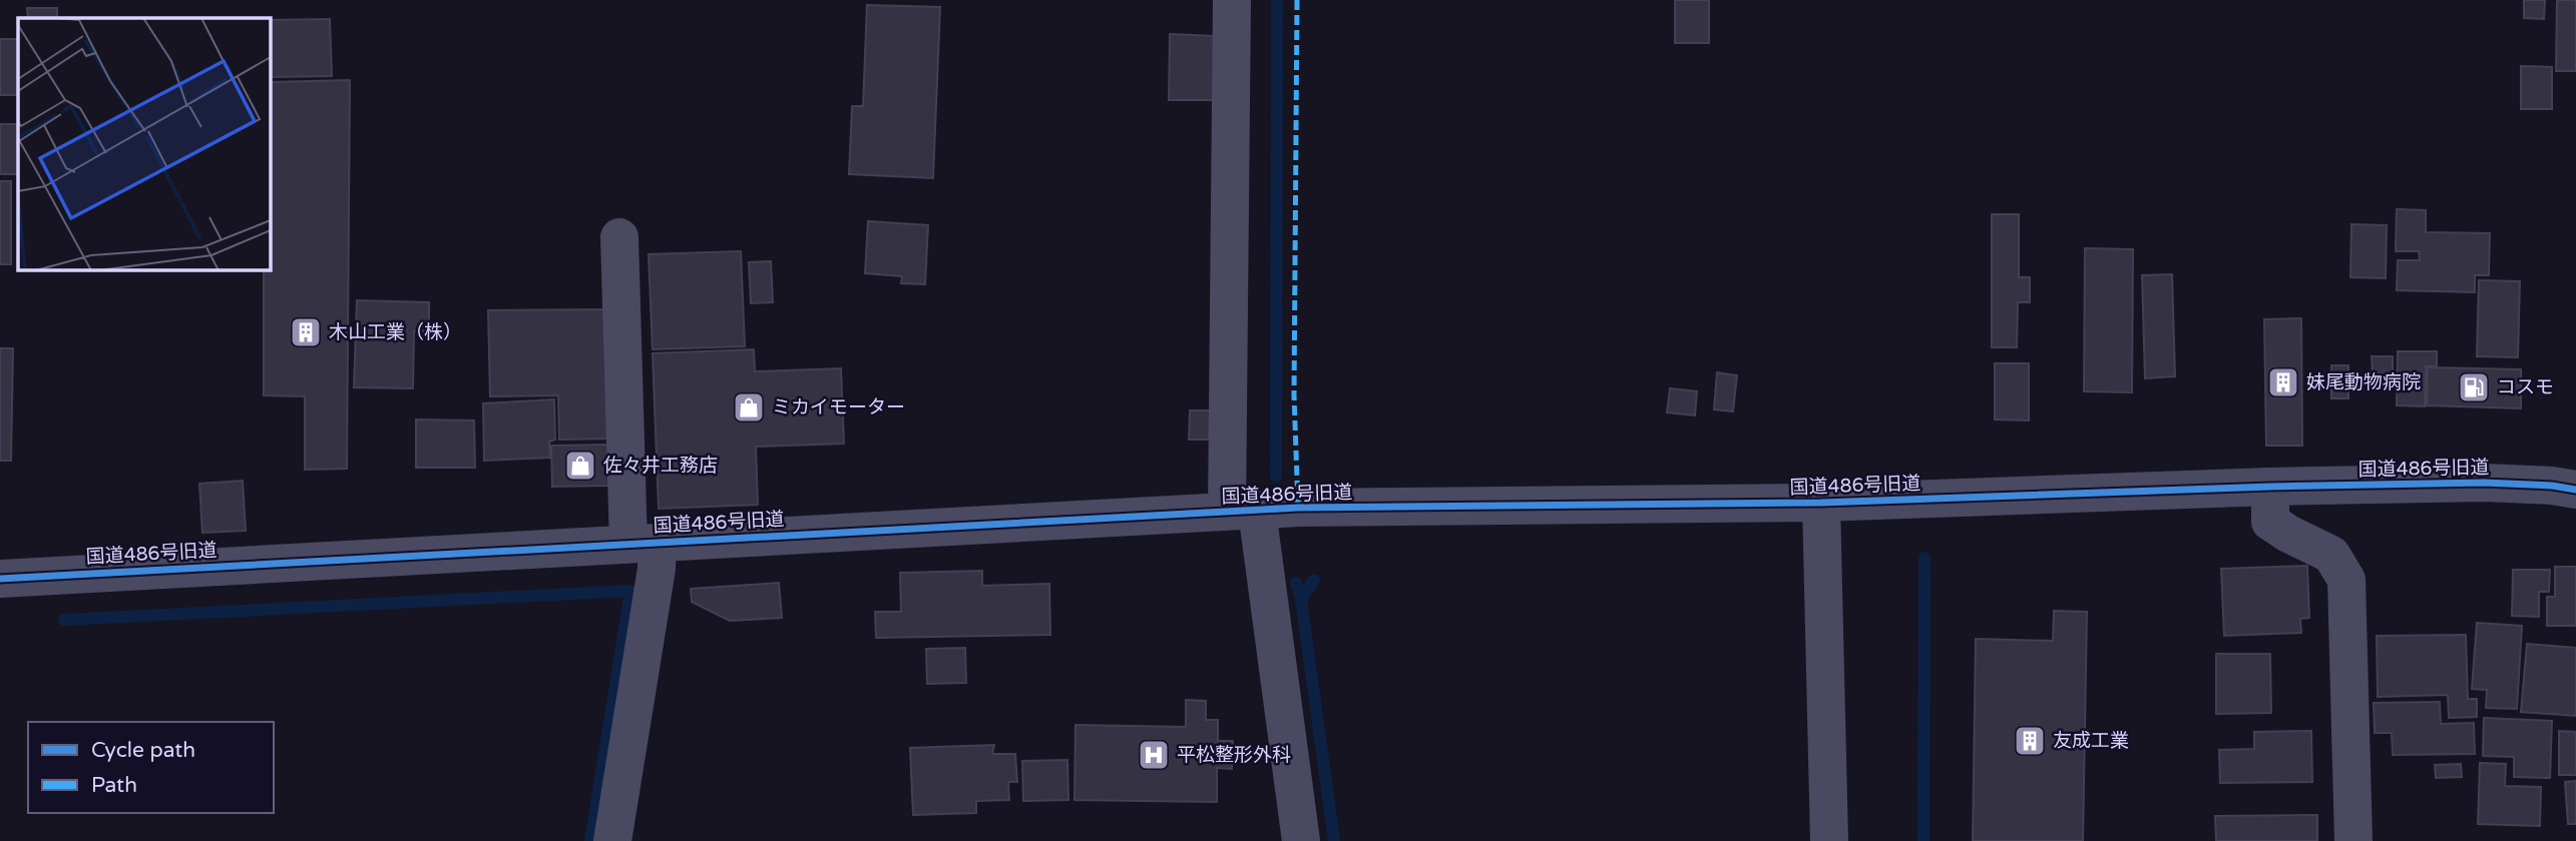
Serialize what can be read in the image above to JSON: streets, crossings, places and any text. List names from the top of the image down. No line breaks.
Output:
{"streets":{"street":["国道486号旧道"]},"places":{"building":["木山工業（株）","妹尾動物病院","友成工業"],"fuel station":["コスモ"],"shop":["ミカイモーター","佐々井工務店"],"hospital":["平松整形外科"]},"legend":["Cycle path","Path"]}
